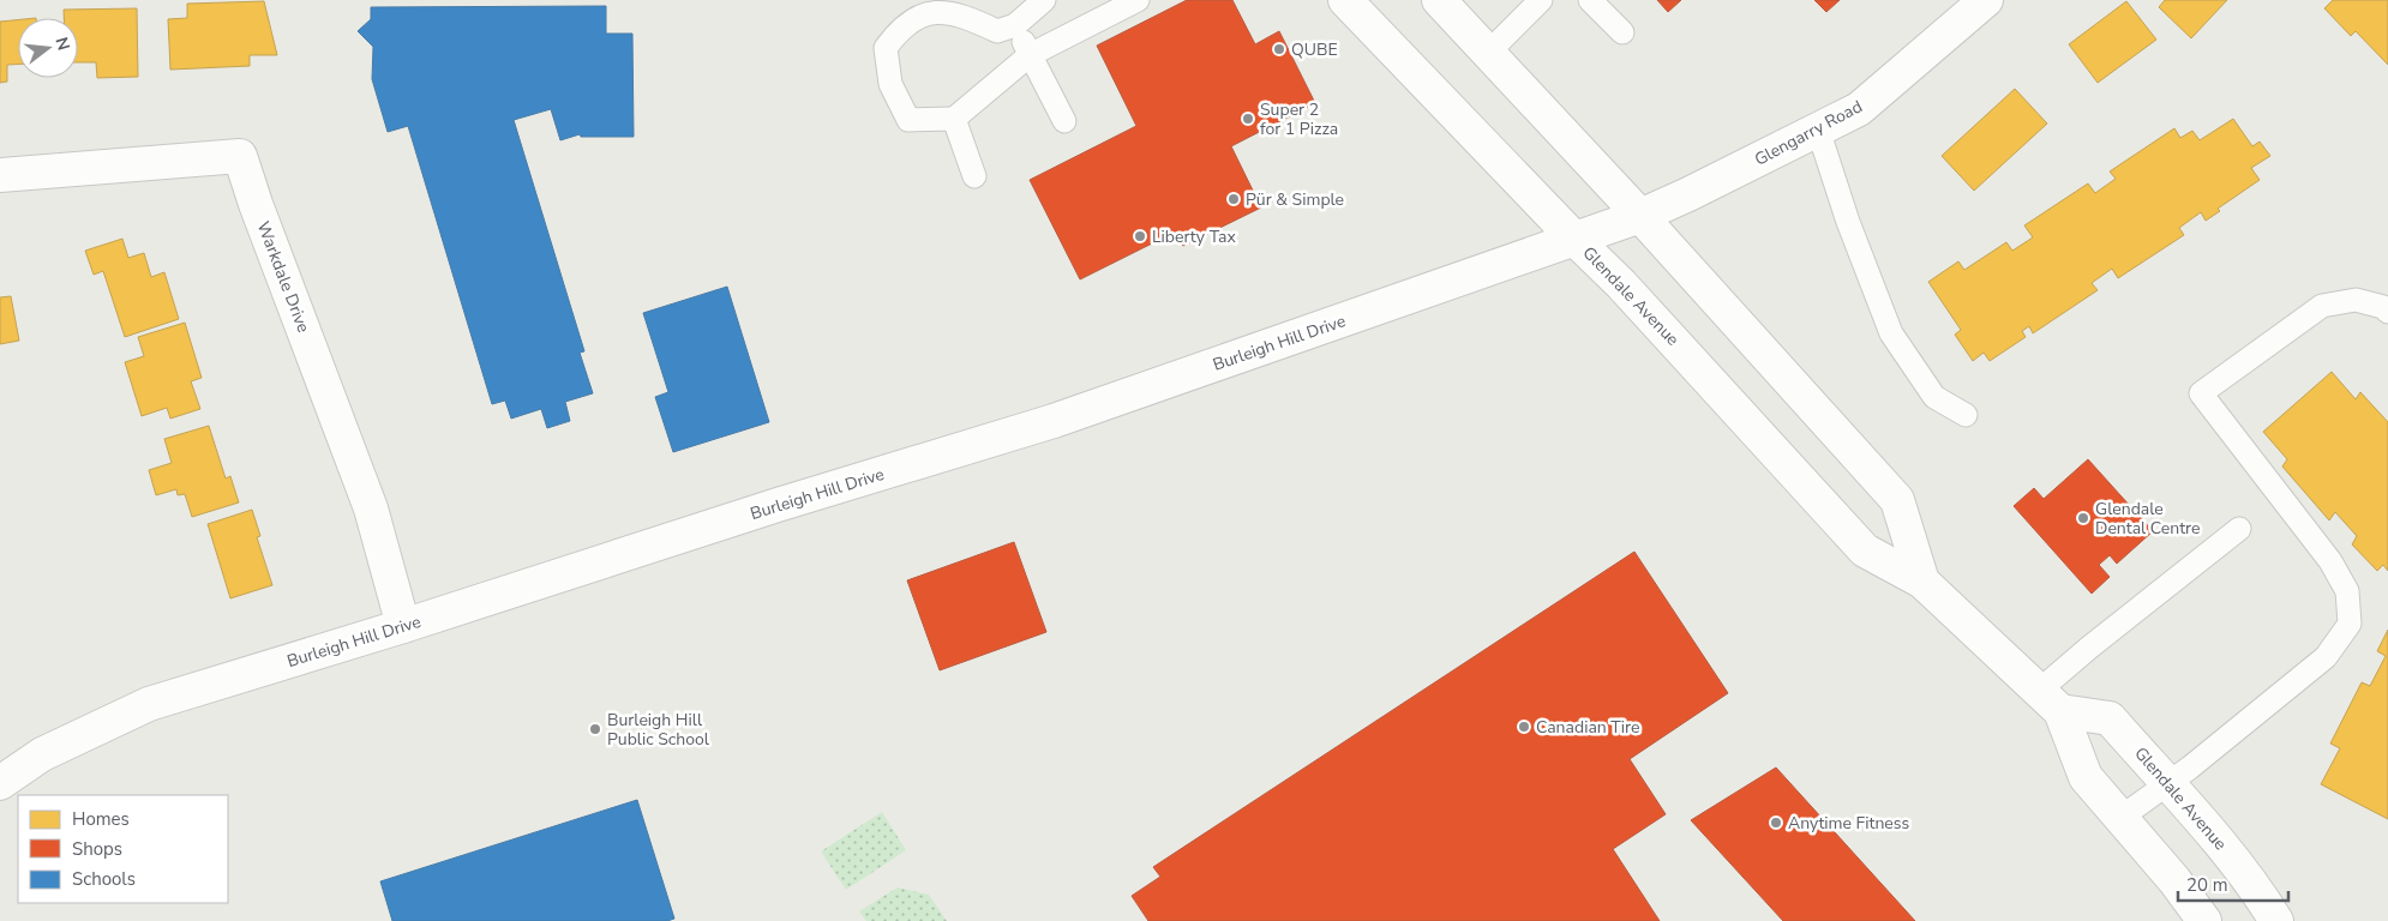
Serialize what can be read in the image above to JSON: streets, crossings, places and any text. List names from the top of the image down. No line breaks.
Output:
{"streets":{"main road":["Glengarry Road","Warkdale Drive","Glendale Avenue","Burleigh Hill Drive"]},"crossings":[["Glengarry Road","Burleigh Hill Drive"],["Warkdale Drive","Burleigh Hill Drive"],["Glendale Avenue","Burleigh Hill Drive"]],"places":["QUBE","Super 2 for 1 Pizza","Pür & Simple","Liberty Tax","Glendale Dental Centre","Canadian Tire","Burleigh Hill Public School","Anytime Fitness"],"legend":["Homes","Shops","Schools"],"scale_bar":"20 m","north":"right"}
